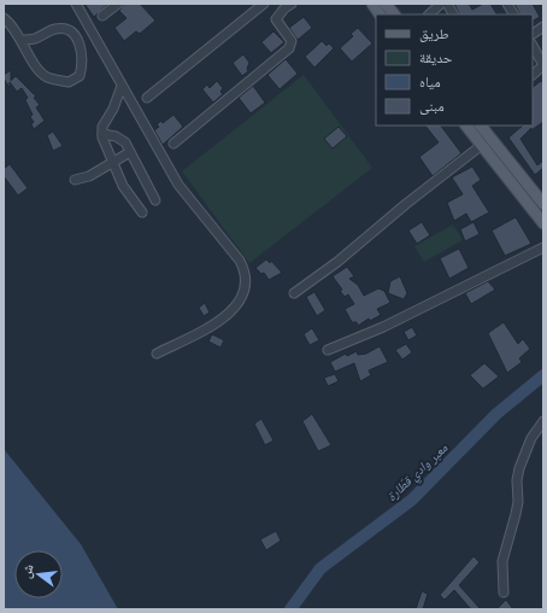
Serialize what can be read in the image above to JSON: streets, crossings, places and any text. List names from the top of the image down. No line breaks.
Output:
{"water":["معبر وادي قطّارة"],"legend":["طريق","حديقة","مياه","مبنى"],"north":"left"}
